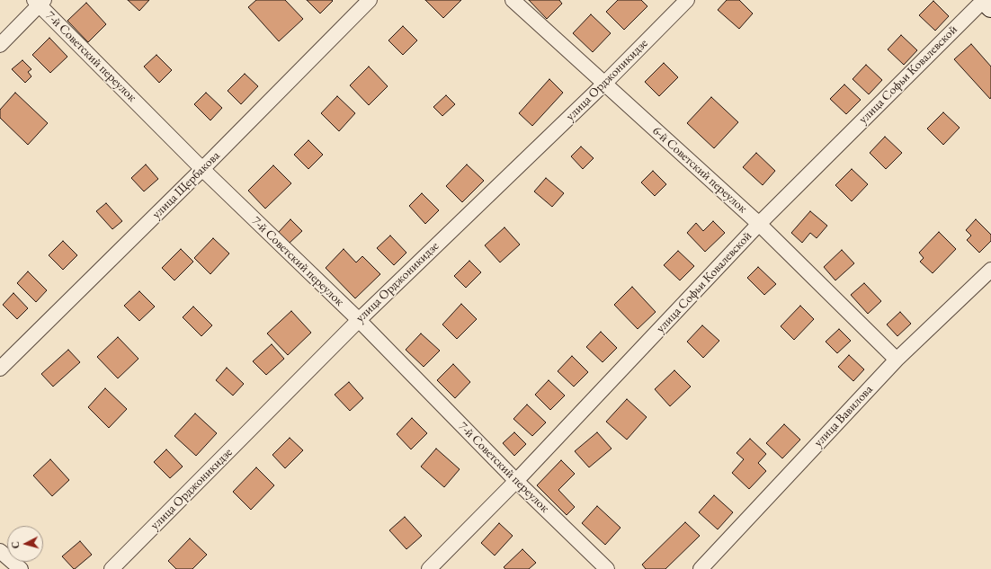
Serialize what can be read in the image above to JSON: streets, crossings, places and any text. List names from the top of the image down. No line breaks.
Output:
{"streets":{"street":["7-й Советский переулок","улица Софьи Ковалевской","улица Орджоникидзе","6-й Советский переулок","улица Щербакова","улица Вавилова"]},"crossings":[["7-й Советский переулок","улица Софьи Ковалевской"],["7-й Советский переулок","улица Орджоникидзе"],["7-й Советский переулок","улица Щербакова"],["улица Софьи Ковалевской","6-й Советский переулок"],["улица Орджоникидзе","6-й Советский переулок"],["6-й Советский переулок","улица Вавилова"]],"north":"left"}
